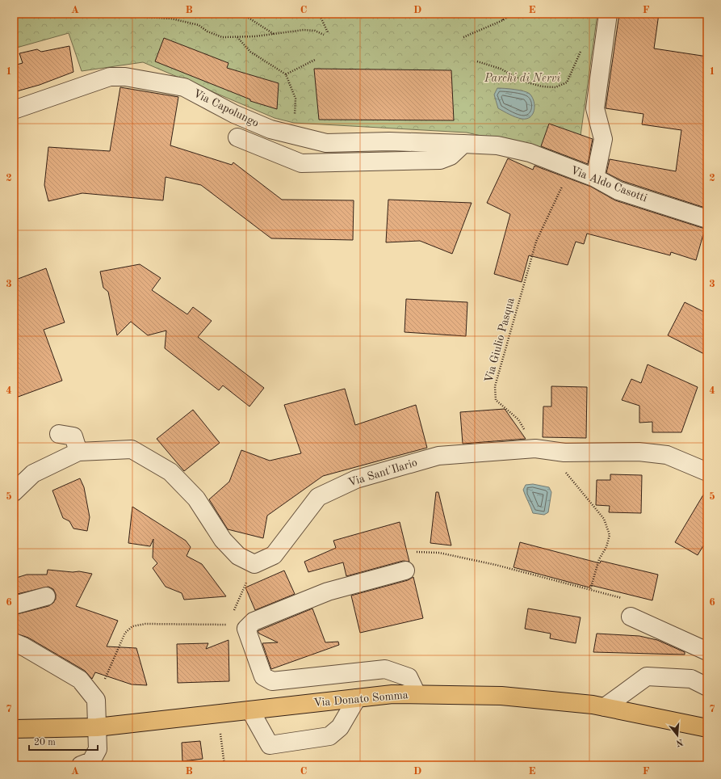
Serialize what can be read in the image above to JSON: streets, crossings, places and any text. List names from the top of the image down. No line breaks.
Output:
{"streets":{"main road":["Via Donato Somma"],"street":["Via Capolungo","Via Aldo Casotti","Via Sant'Ilario"],"path":["Via Giulio Pasqua"]},"crossings":[["Via Capolungo","Via Aldo Casotti"],["Via Aldo Casotti","Via Giulio Pasqua"],["Via Giulio Pasqua","Via Sant'Ilario"]],"parks":["Parchi di Nervi"],"scale_bar":"20 m","north":"bottom","grid":{"columns":["A","B","C","D","E","F"],"rows":["1","2","3","4","5","6","7"]}}
